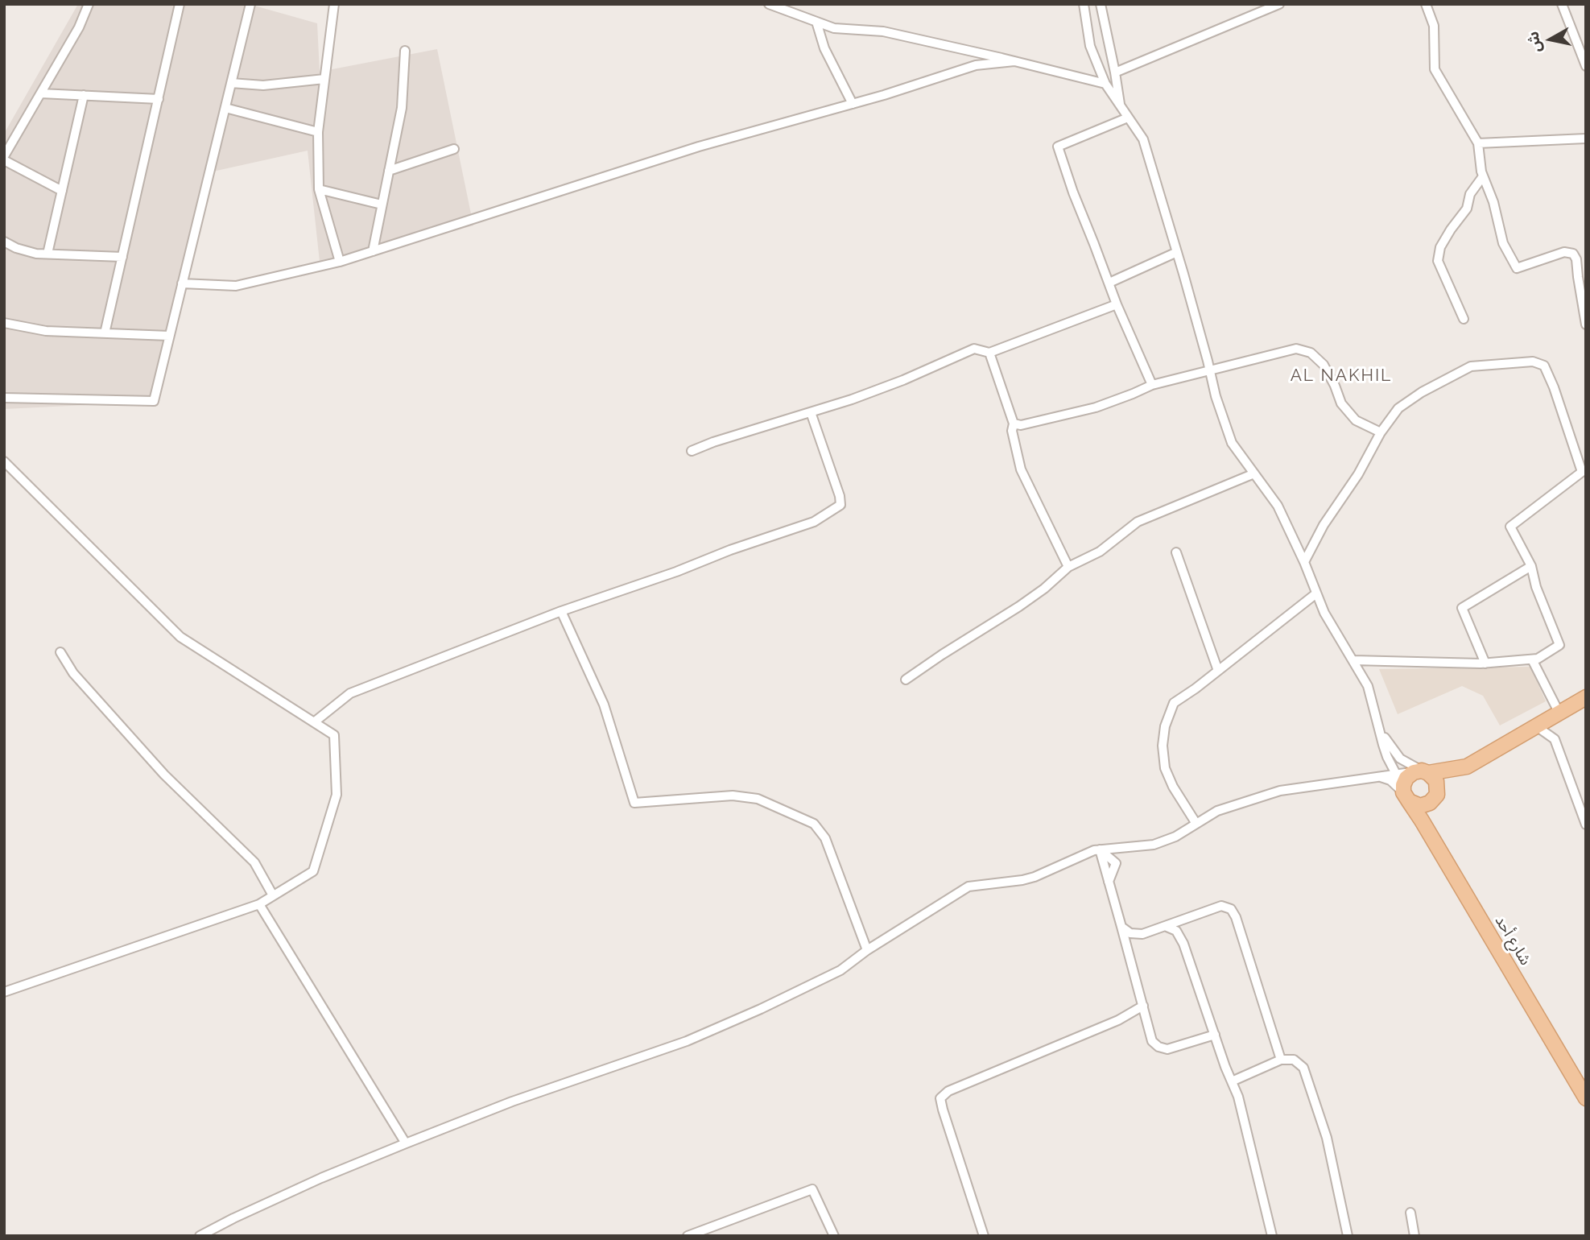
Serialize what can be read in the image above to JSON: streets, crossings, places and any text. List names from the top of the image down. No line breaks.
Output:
{"streets":{"main road":["شارع أحد"]},"districts":["AL NAKHIL"],"north":"left"}
